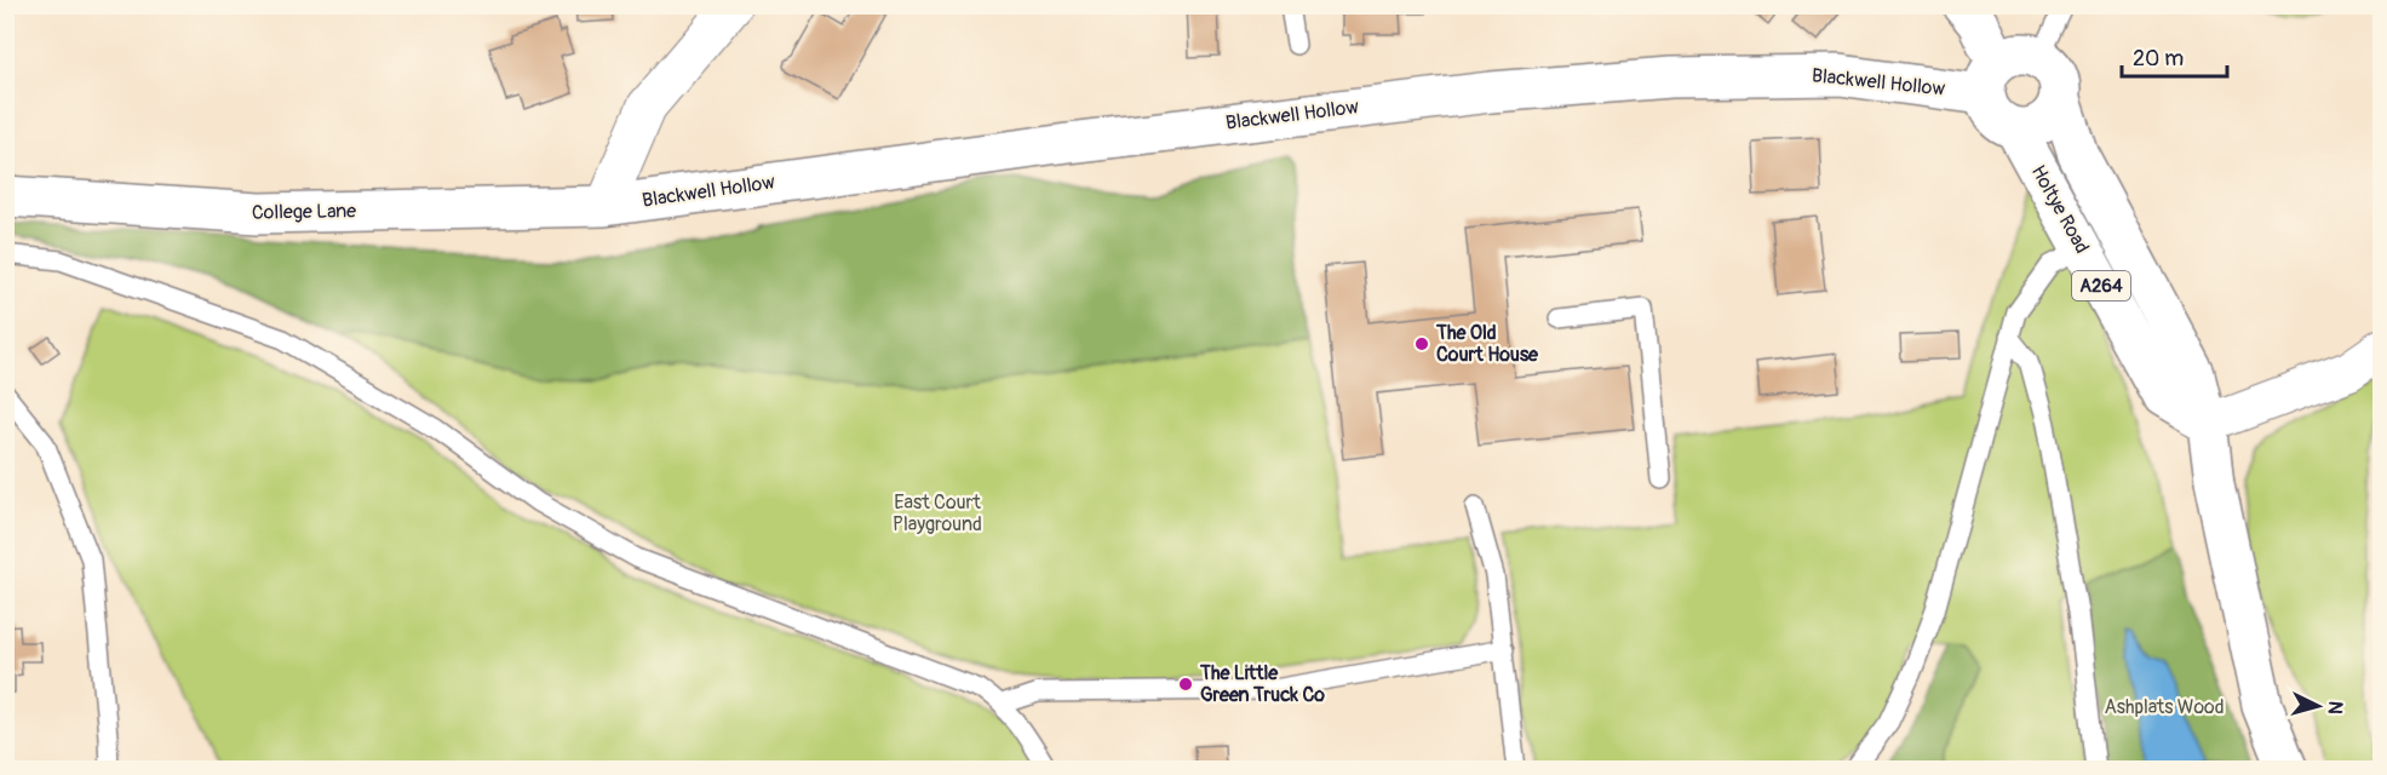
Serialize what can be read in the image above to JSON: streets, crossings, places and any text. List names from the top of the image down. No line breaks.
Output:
{"streets":{"main road":["Blackwell Hollow","Holtye Road","College Lane","A264"]},"crossings":[["Blackwell Hollow","Holtye Road"],["Blackwell Hollow","College Lane"]],"parks":["East Court Playground","Ashplats Wood"],"places":["The Old Court House","The Little Green Truck Co"],"scale_bar":"20 m","north":"right"}
